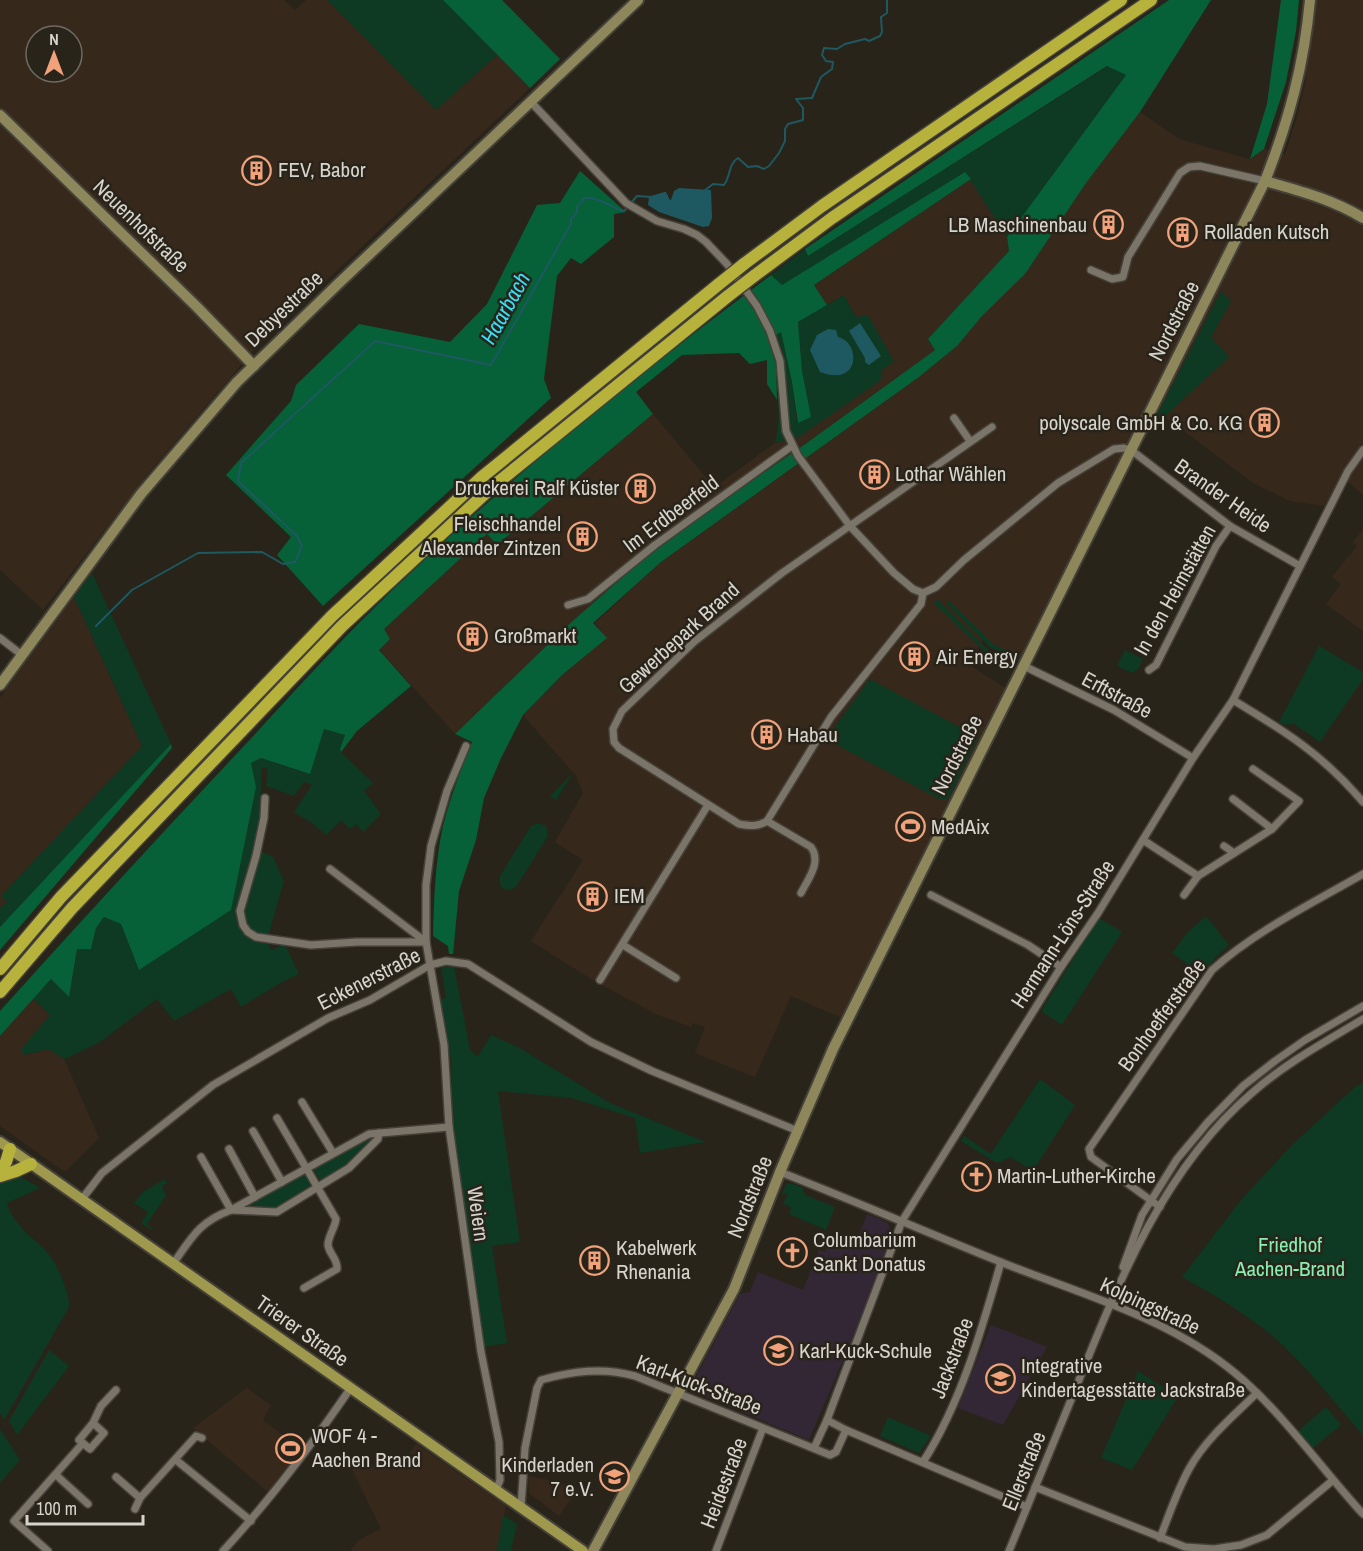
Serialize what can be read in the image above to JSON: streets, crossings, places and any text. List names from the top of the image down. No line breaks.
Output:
{"streets":{"main road":["Trierer Straße"],"street":["Neuenhofstraße","Debyestraße","Nordstraße","Brander Heide","Im Erdbeerfeld","In den Heimstätten","Gewerbepark Brand","Erftstraße","Hermann-Löns-Straße","Eckenerstraße","Bonhoefferstraße","Weiern","Kolpingstraße","Jackstraße","Karl-Kuck-Straße","Ellerstraße","Heidestraße"]},"crossings":[["Neuenhofstraße","Debyestraße"],["Nordstraße","Brander Heide"],["Nordstraße","Erftstraße"],["Nordstraße","Eckenerstraße"],["Nordstraße","Kolpingstraße"],["Nordstraße","Karl-Kuck-Straße"],["Brander Heide","In den Heimstätten"],["Brander Heide","Hermann-Löns-Straße"],["Erftstraße","Hermann-Löns-Straße"],["Hermann-Löns-Straße","Kolpingstraße"],["Hermann-Löns-Straße","Karl-Kuck-Straße"],["Eckenerstraße","Weiern"],["Eckenerstraße","Trierer Straße"],["Weiern","Trierer Straße"],["Kolpingstraße","Jackstraße"],["Kolpingstraße","Ellerstraße"],["Trierer Straße","Karl-Kuck-Straße"],["Karl-Kuck-Straße","Heidestraße"]],"water":["Haarbach"],"parks":["Friedhof Aachen-Brand"],"places":{"building":["FEV, Babor","LB Maschinenbau","Rolladen Kutsch","polyscale GmbH & Co. KG","Lothar Wählen","Druckerei Ralf Küster","Fleischhandel Alexander Zintzen","Großmarkt","Air Energy","Habau","IEM","Kabelwerk Rhenania"],"sports":["MedAix","WOF 4 - Aachen Brand"],"church":["Martin-Luther-Kirche","Columbarium Sankt Donatus"],"school or university":["Karl-Kuck-Schule","Integrative Kindertagesstätte Jackstraße","Kinderladen 7 e.V."]},"scale_bar":"100 m","north":"top"}
